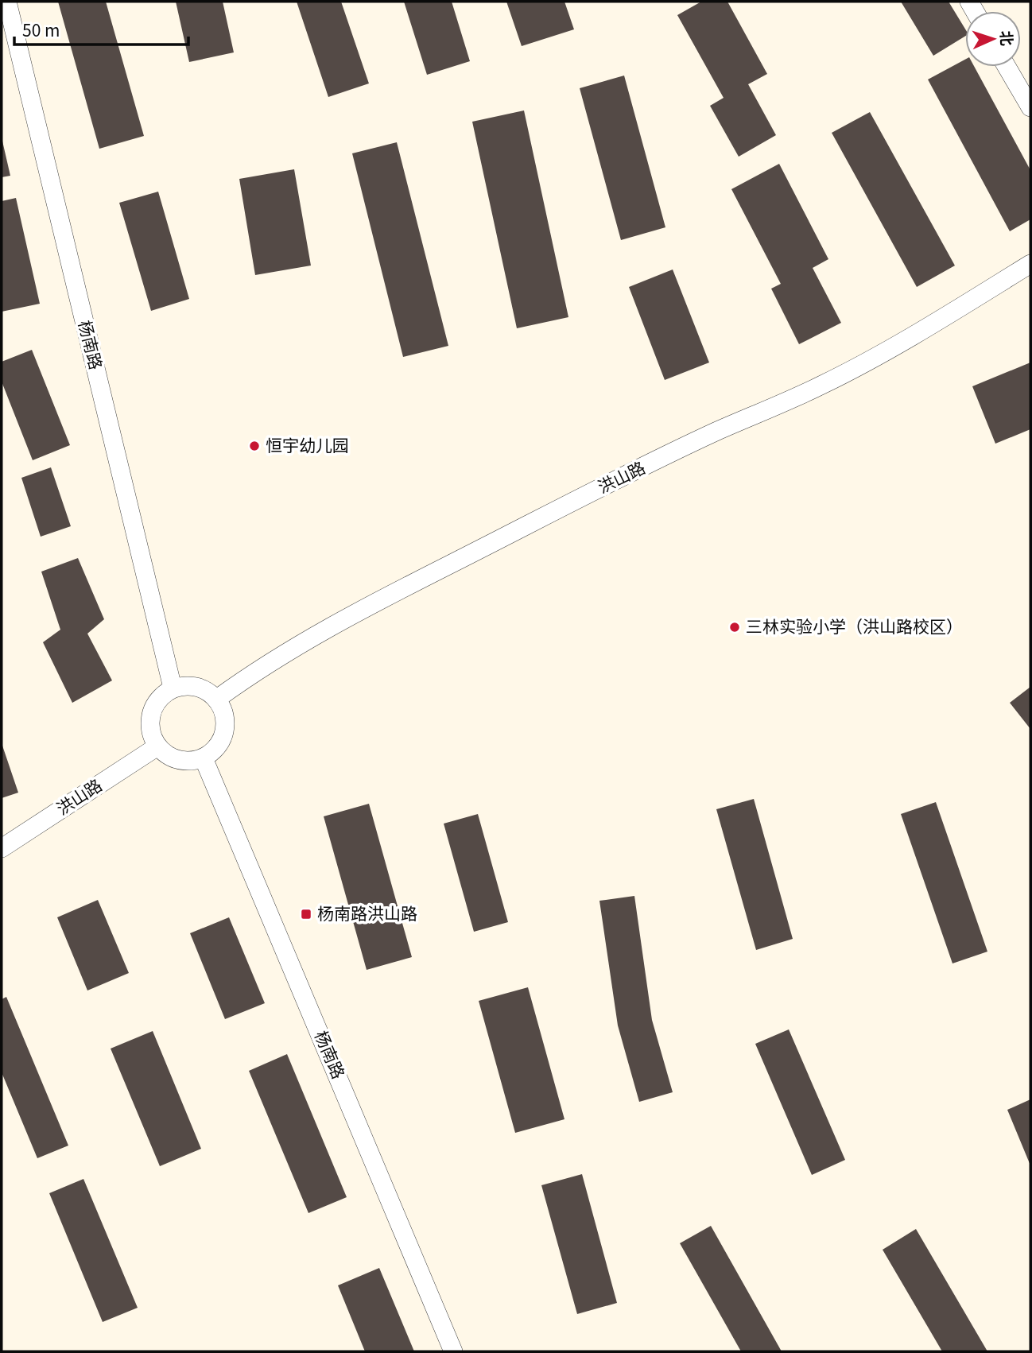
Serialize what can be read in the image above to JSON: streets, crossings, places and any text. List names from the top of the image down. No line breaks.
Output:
{"streets":{"street":["杨南路","洪山路"]},"crossings":[["杨南路","洪山路"]],"places":{"other":["恒宇幼儿园","三林实验小学（洪山路校区）"],"transit":["杨南路洪山路"]},"scale_bar":"50 m","north":"right"}
